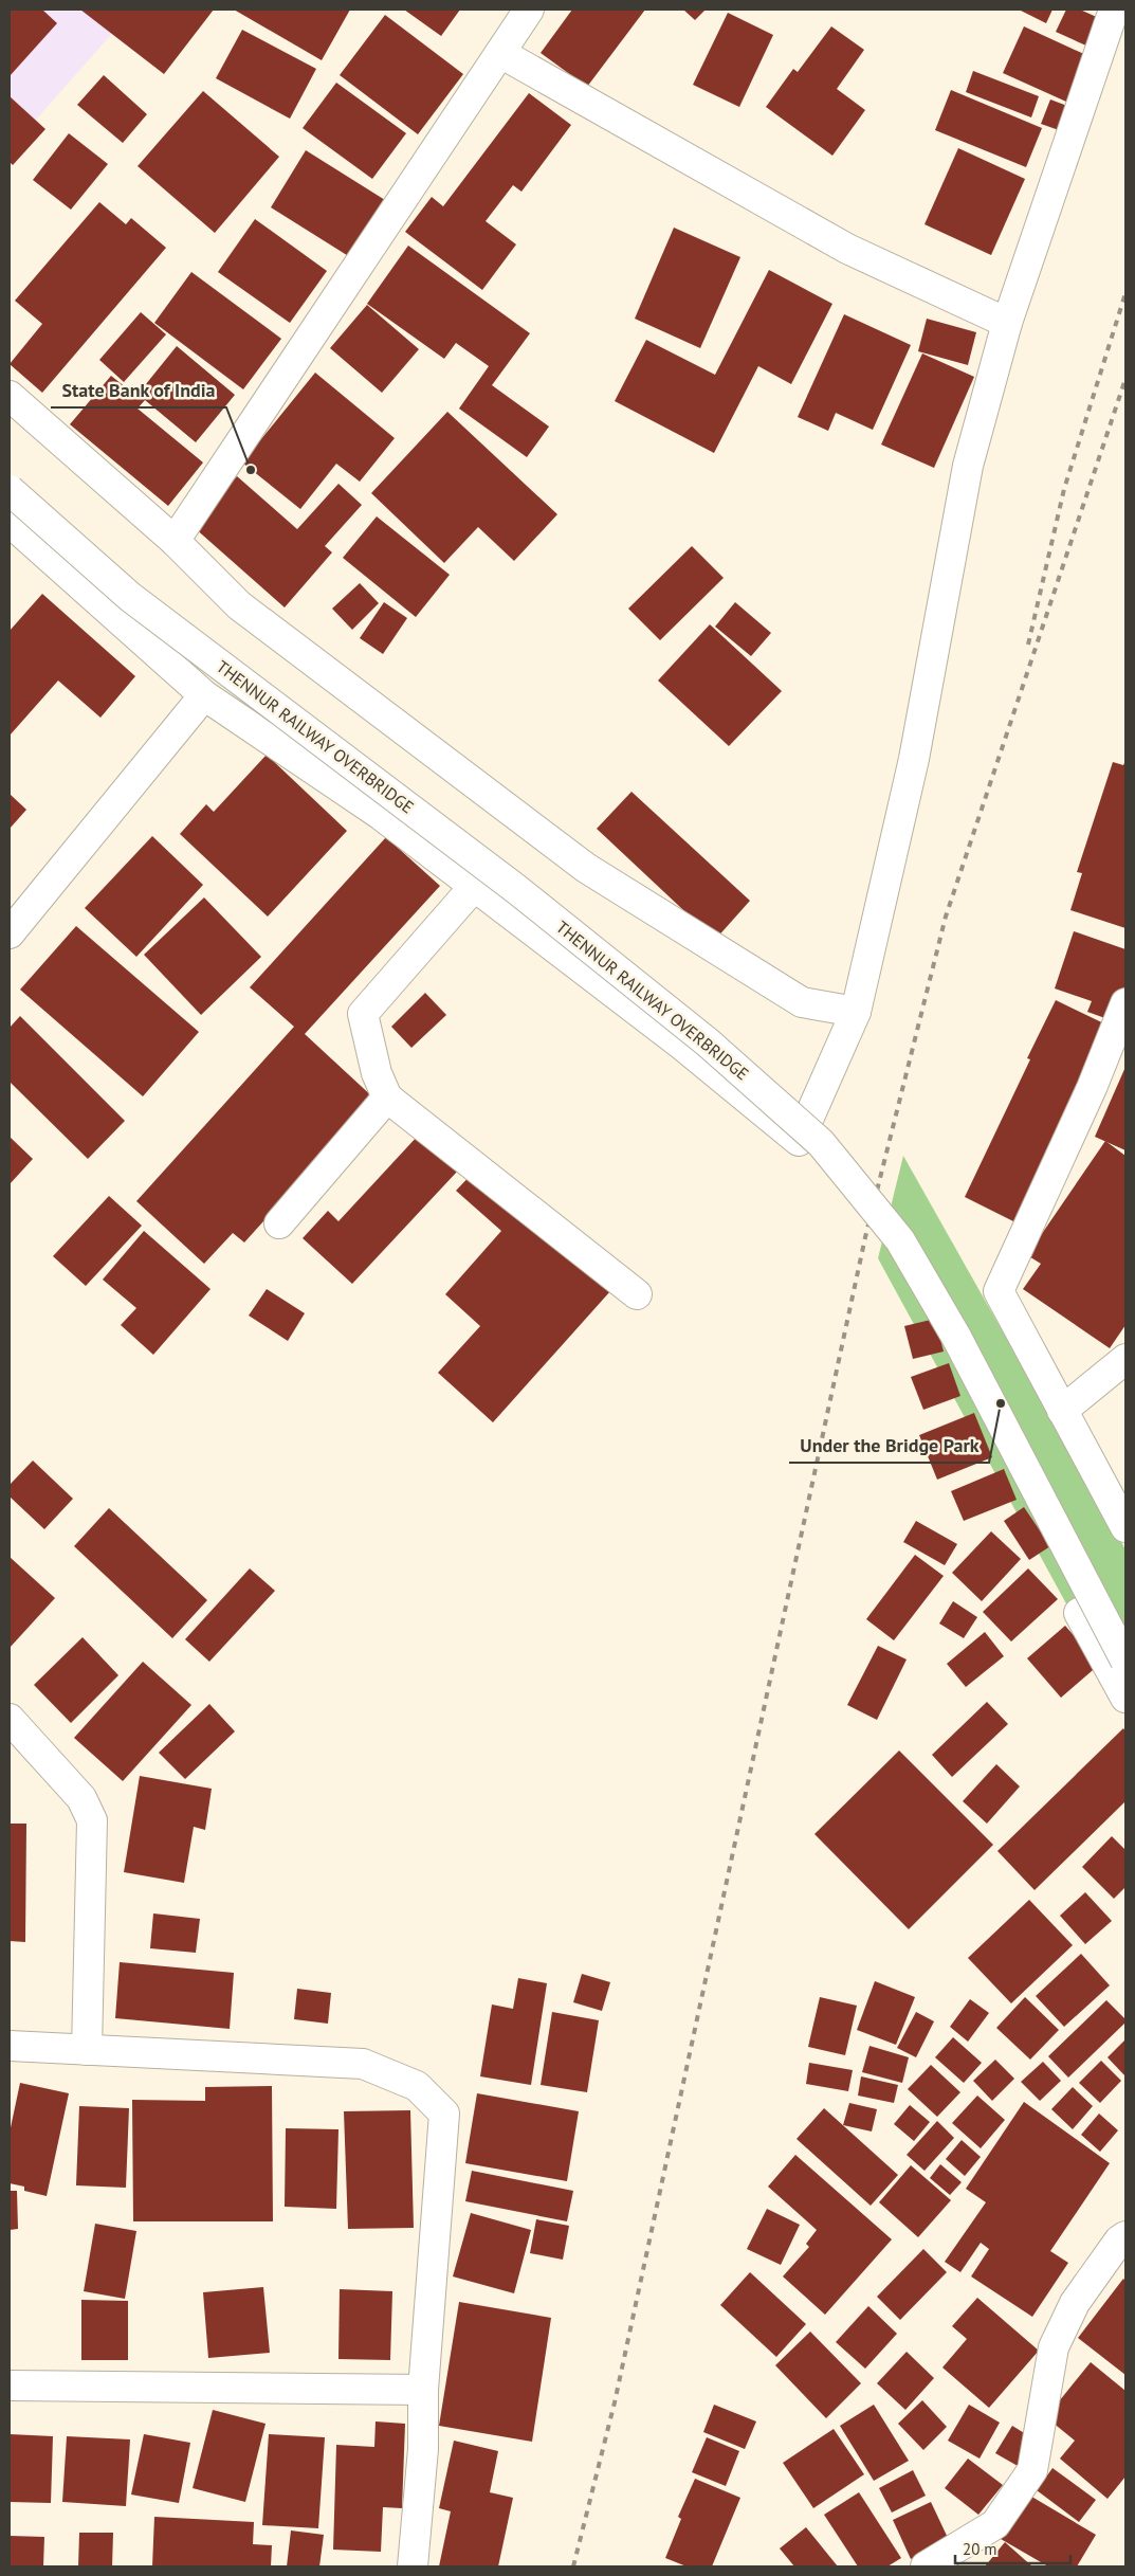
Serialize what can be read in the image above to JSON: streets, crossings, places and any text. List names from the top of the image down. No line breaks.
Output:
{"streets":{"street":["THENNUR RAILWAY OVERBRIDGE"]},"places":["State Bank of India","Under the Bridge Park"],"scale_bar":"20 m"}
